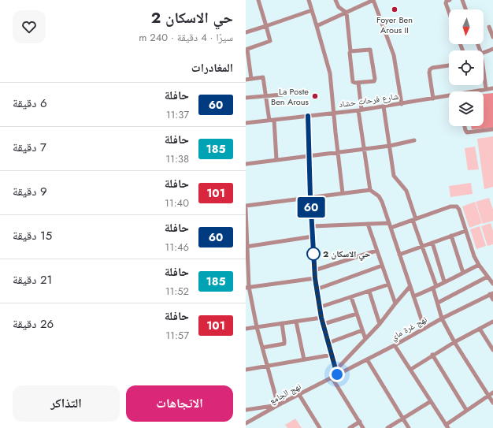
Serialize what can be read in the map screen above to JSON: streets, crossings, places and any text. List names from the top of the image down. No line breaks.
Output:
{"streets":{"street":["شارع فرحات حشاد","نهج غرة ماي","نهج الجامع"]},"crossings":[["نهج غرة ماي","نهج الجامع"]],"places":["Foyer Ben Arous II","La Poste Ben Arous","حي الاسكان 2"],"lines":["bus line 60"],"north":"bottom","page":{"on_map":"60","heading":[["حي الاسكان 2","سيرًا · 4 دقيقة · 240 m"],"المغادرات"],"list":[{"mark":"60","name":"حافلة","note":"11:37","value":"6 دقيقة"},{"mark":"185","name":"حافلة","note":"11:38","value":"7 دقيقة"},{"mark":"101","name":"حافلة","note":"11:40","value":"9 دقيقة"},{"mark":"60","name":"حافلة","note":"11:46","value":"15 دقيقة"},{"mark":"185","name":"حافلة","note":"11:52","value":"21 دقيقة"},{"mark":"101","name":"حافلة","note":"11:57","value":"26 دقيقة"}],"buttons":["الاتجاهات","التذاكر"]}}
